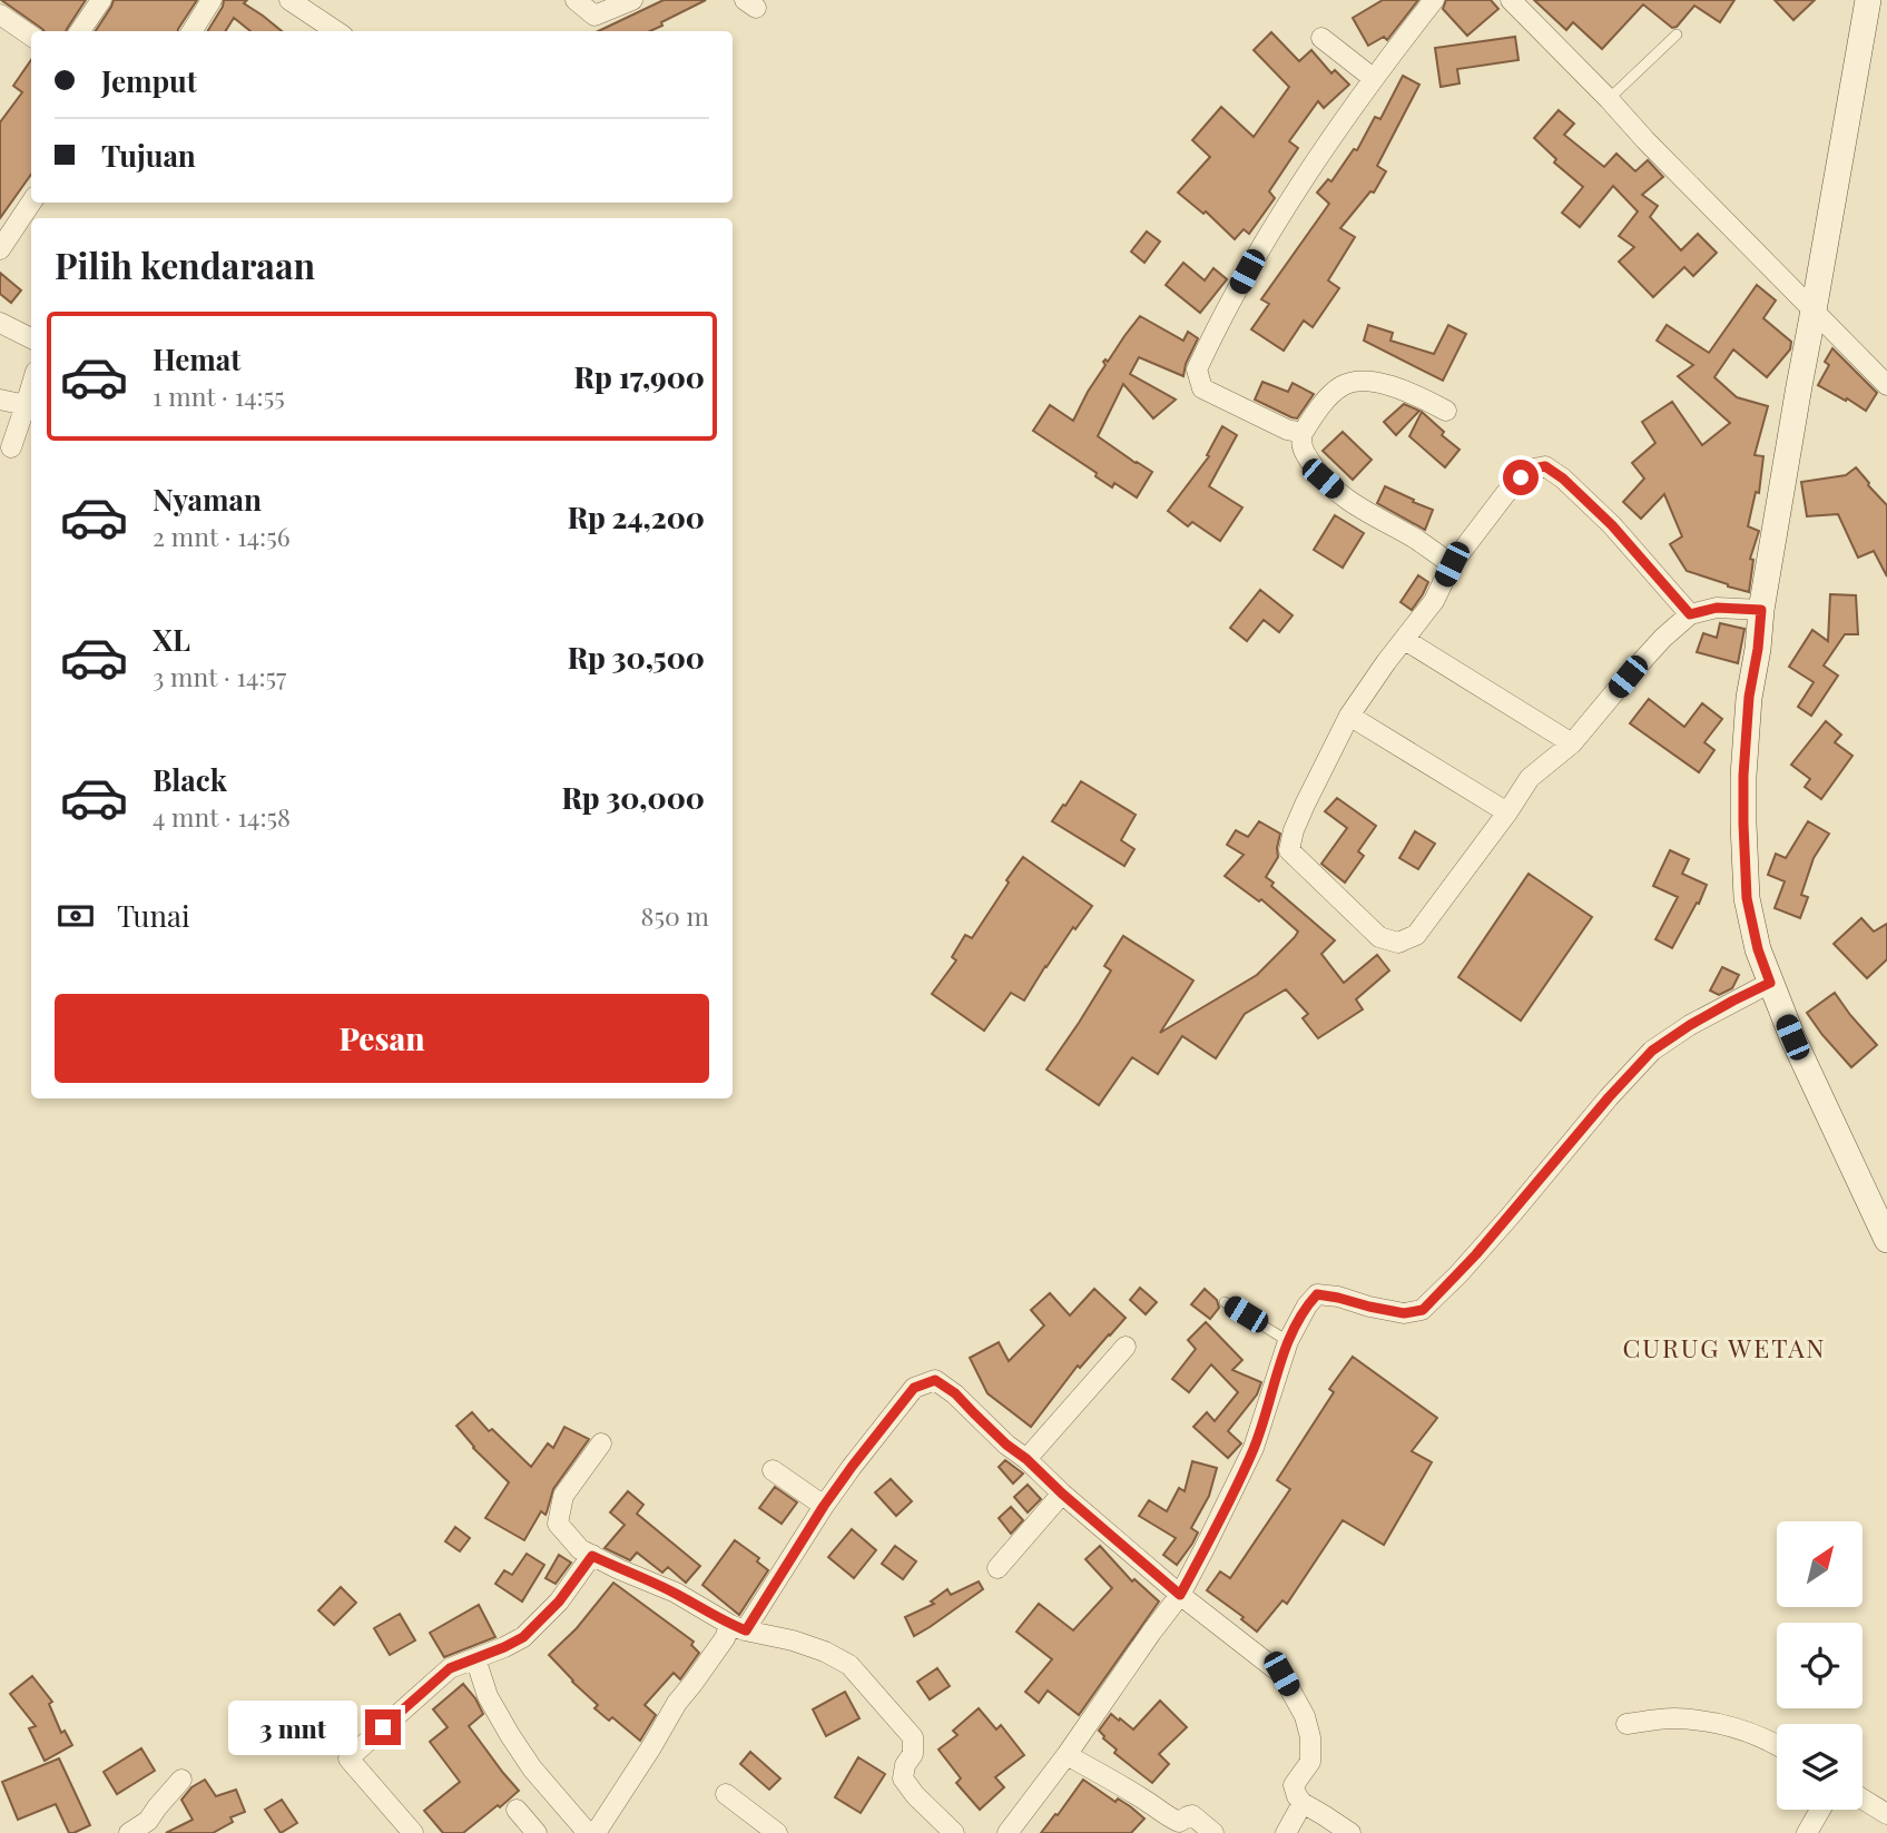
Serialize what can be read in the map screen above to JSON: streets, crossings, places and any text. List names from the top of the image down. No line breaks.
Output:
{"districts":["CURUG WETAN"],"north":"top right","page":{"banner":["Jemput","Tujuan"],"heading":"Pilih kendaraan","list":[{"name":"Hemat","note":"1 mnt · 14:55","value":"Rp 17,900"},{"name":"Nyaman","note":"2 mnt · 14:56","value":"Rp 24,200"},{"name":"XL","note":"3 mnt · 14:57","value":"Rp 30,500"},{"name":"Black","note":"4 mnt · 14:58","value":"Rp 30,000"}],"pay":["Tunai","850 m"],"buttons":"Pesan","bubble":"3 mnt"}}
